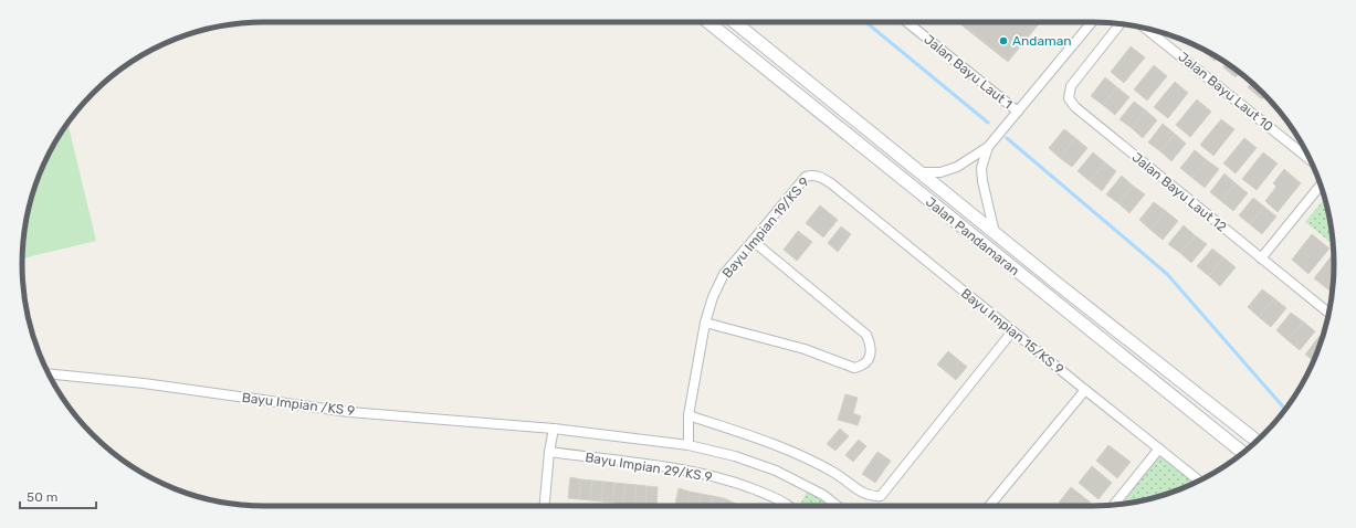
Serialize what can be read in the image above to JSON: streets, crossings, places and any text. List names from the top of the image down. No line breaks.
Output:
{"streets":{"main road":["Jalan Pandamaran"],"street":["Jalan Bayu Laut 1","Jalan Bayu Laut 10","Jalan Bayu Laut 12","Bayu Impian 19/KS 9","Bayu Impian 15/KS 9","Bayu Impian /KS 9","Bayu Impian 29/KS 9"]},"crossings":[["Bayu Impian 19/KS 9","Bayu Impian 15/KS 9"],["Bayu Impian 19/KS 9","Bayu Impian /KS 9"]],"places":["Andaman"],"scale_bar":"50 m"}
